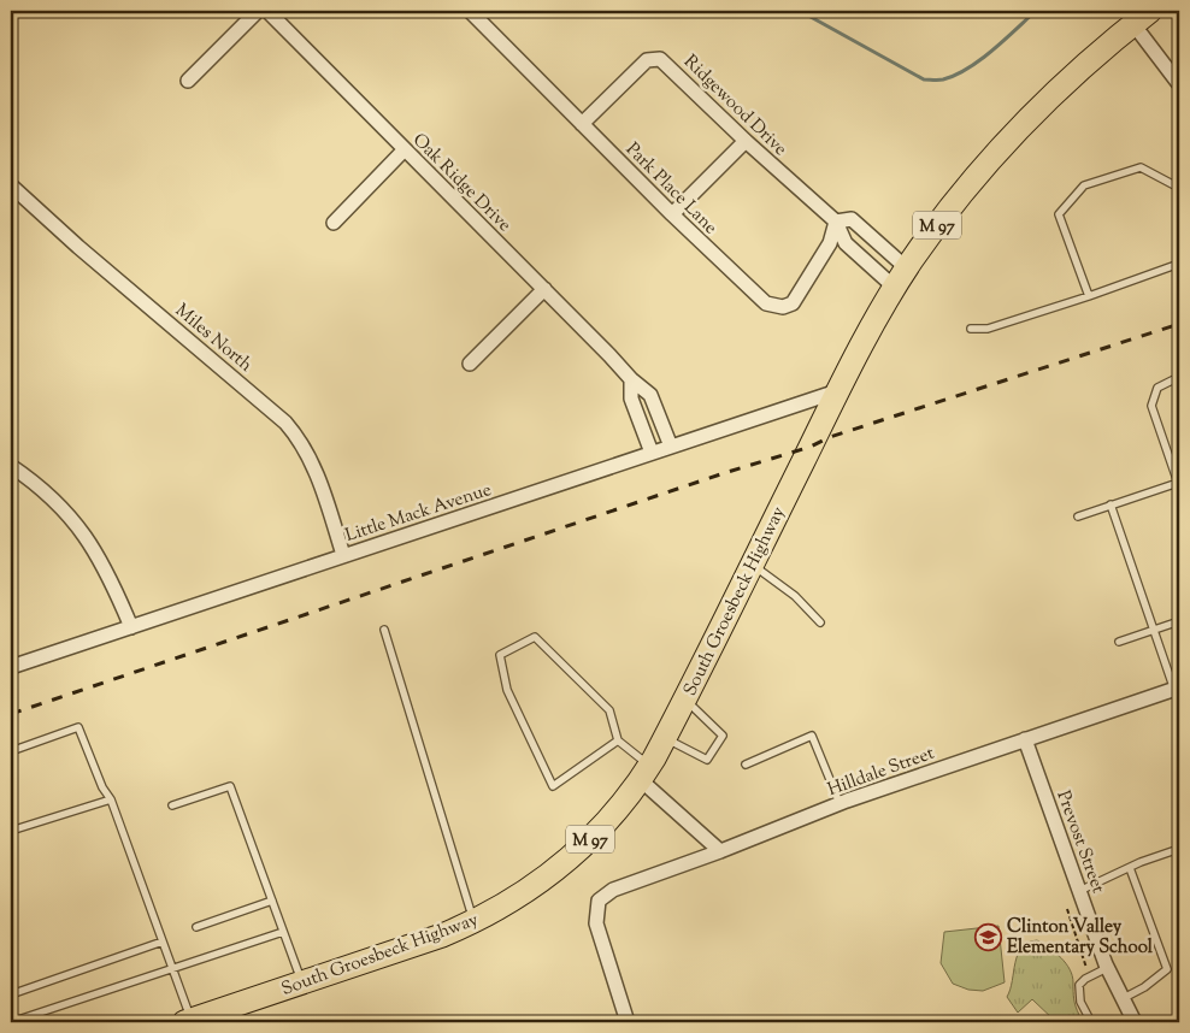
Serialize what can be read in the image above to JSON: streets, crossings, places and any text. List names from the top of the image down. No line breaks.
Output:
{"streets":{"main road":["M 97","South Groesbeck Highway"],"street":["Ridgewood Drive","Oak Ridge Drive","Park Place Lane","Miles North","Little Mack Avenue","Hilldale Street","Prevost Street"]},"crossings":[["Ridgewood Drive","Park Place Lane"],["Ridgewood Drive","South Groesbeck Highway"],["Oak Ridge Drive","Little Mack Avenue"],["Miles North","Little Mack Avenue"],["Little Mack Avenue","South Groesbeck Highway"],["Hilldale Street","Prevost Street"]],"places":{"school or university":["Clinton Valley Elementary School"]}}
